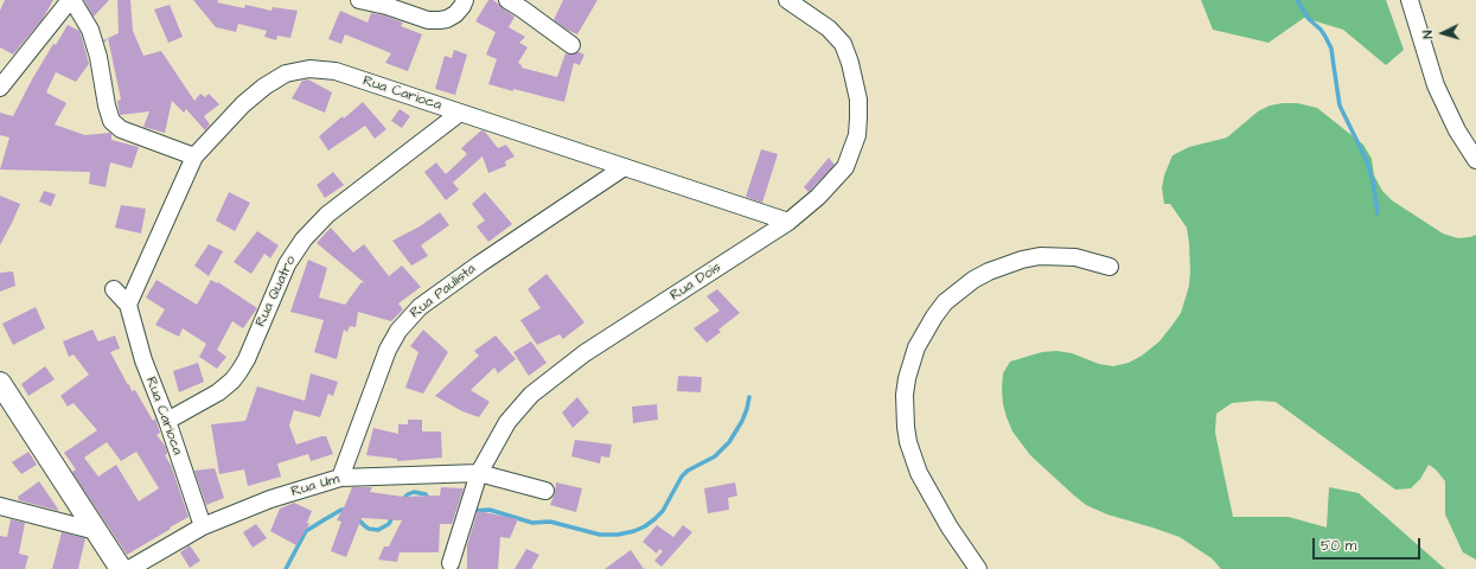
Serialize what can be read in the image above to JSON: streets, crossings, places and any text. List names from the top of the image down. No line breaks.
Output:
{"streets":{"street":["Rua Carioca","Rua Dois","Rua Quatro","Rua Paulista","Rua Um"]},"crossings":[["Rua Carioca","Rua Dois"],["Rua Carioca","Rua Quatro"],["Rua Carioca","Rua Paulista"],["Rua Carioca","Rua Um"],["Rua Dois","Rua Um"],["Rua Paulista","Rua Um"]],"scale_bar":"50 m","north":"left"}
